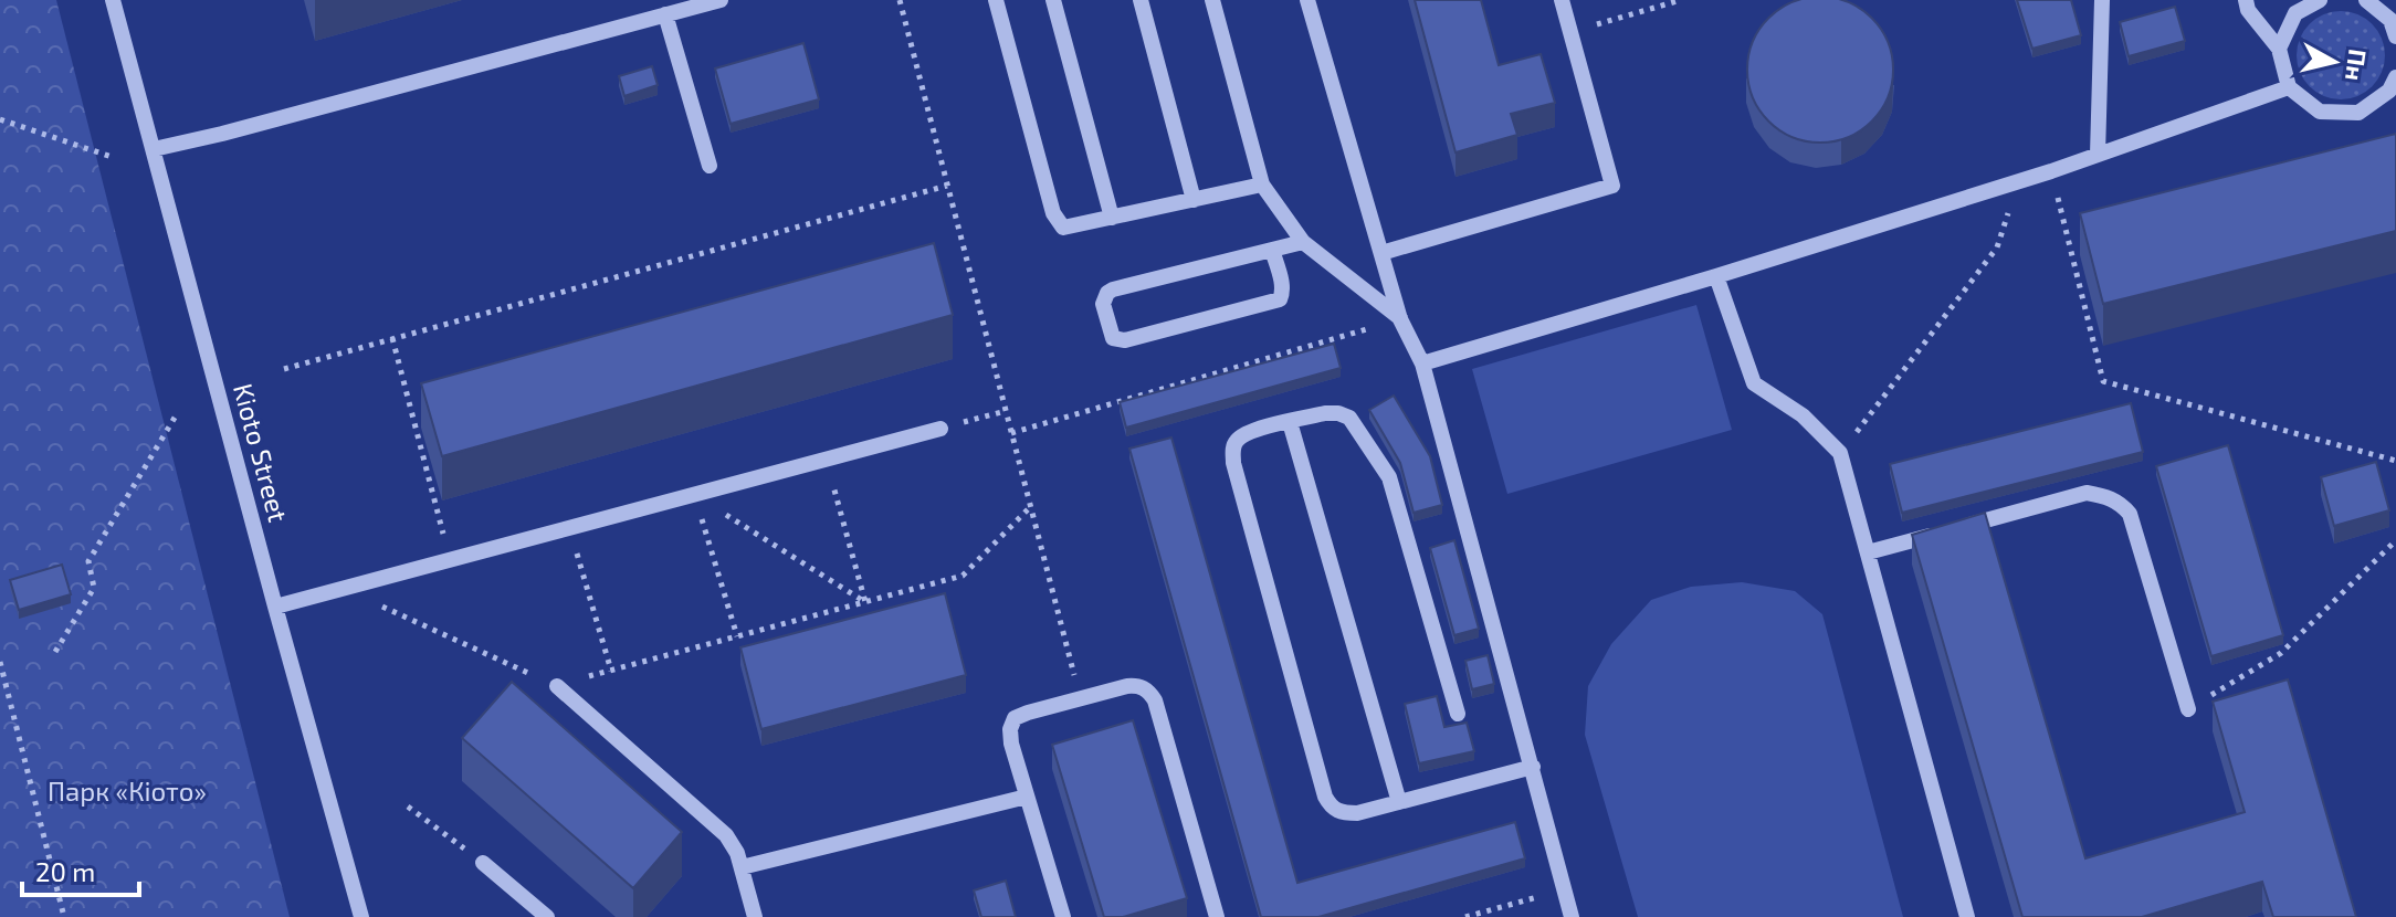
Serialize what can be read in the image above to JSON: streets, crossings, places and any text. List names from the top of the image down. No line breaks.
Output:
{"streets":{"street":["Kioto Street"]},"parks":["Парк «Кіото»"],"scale_bar":"20 m","north":"right"}
